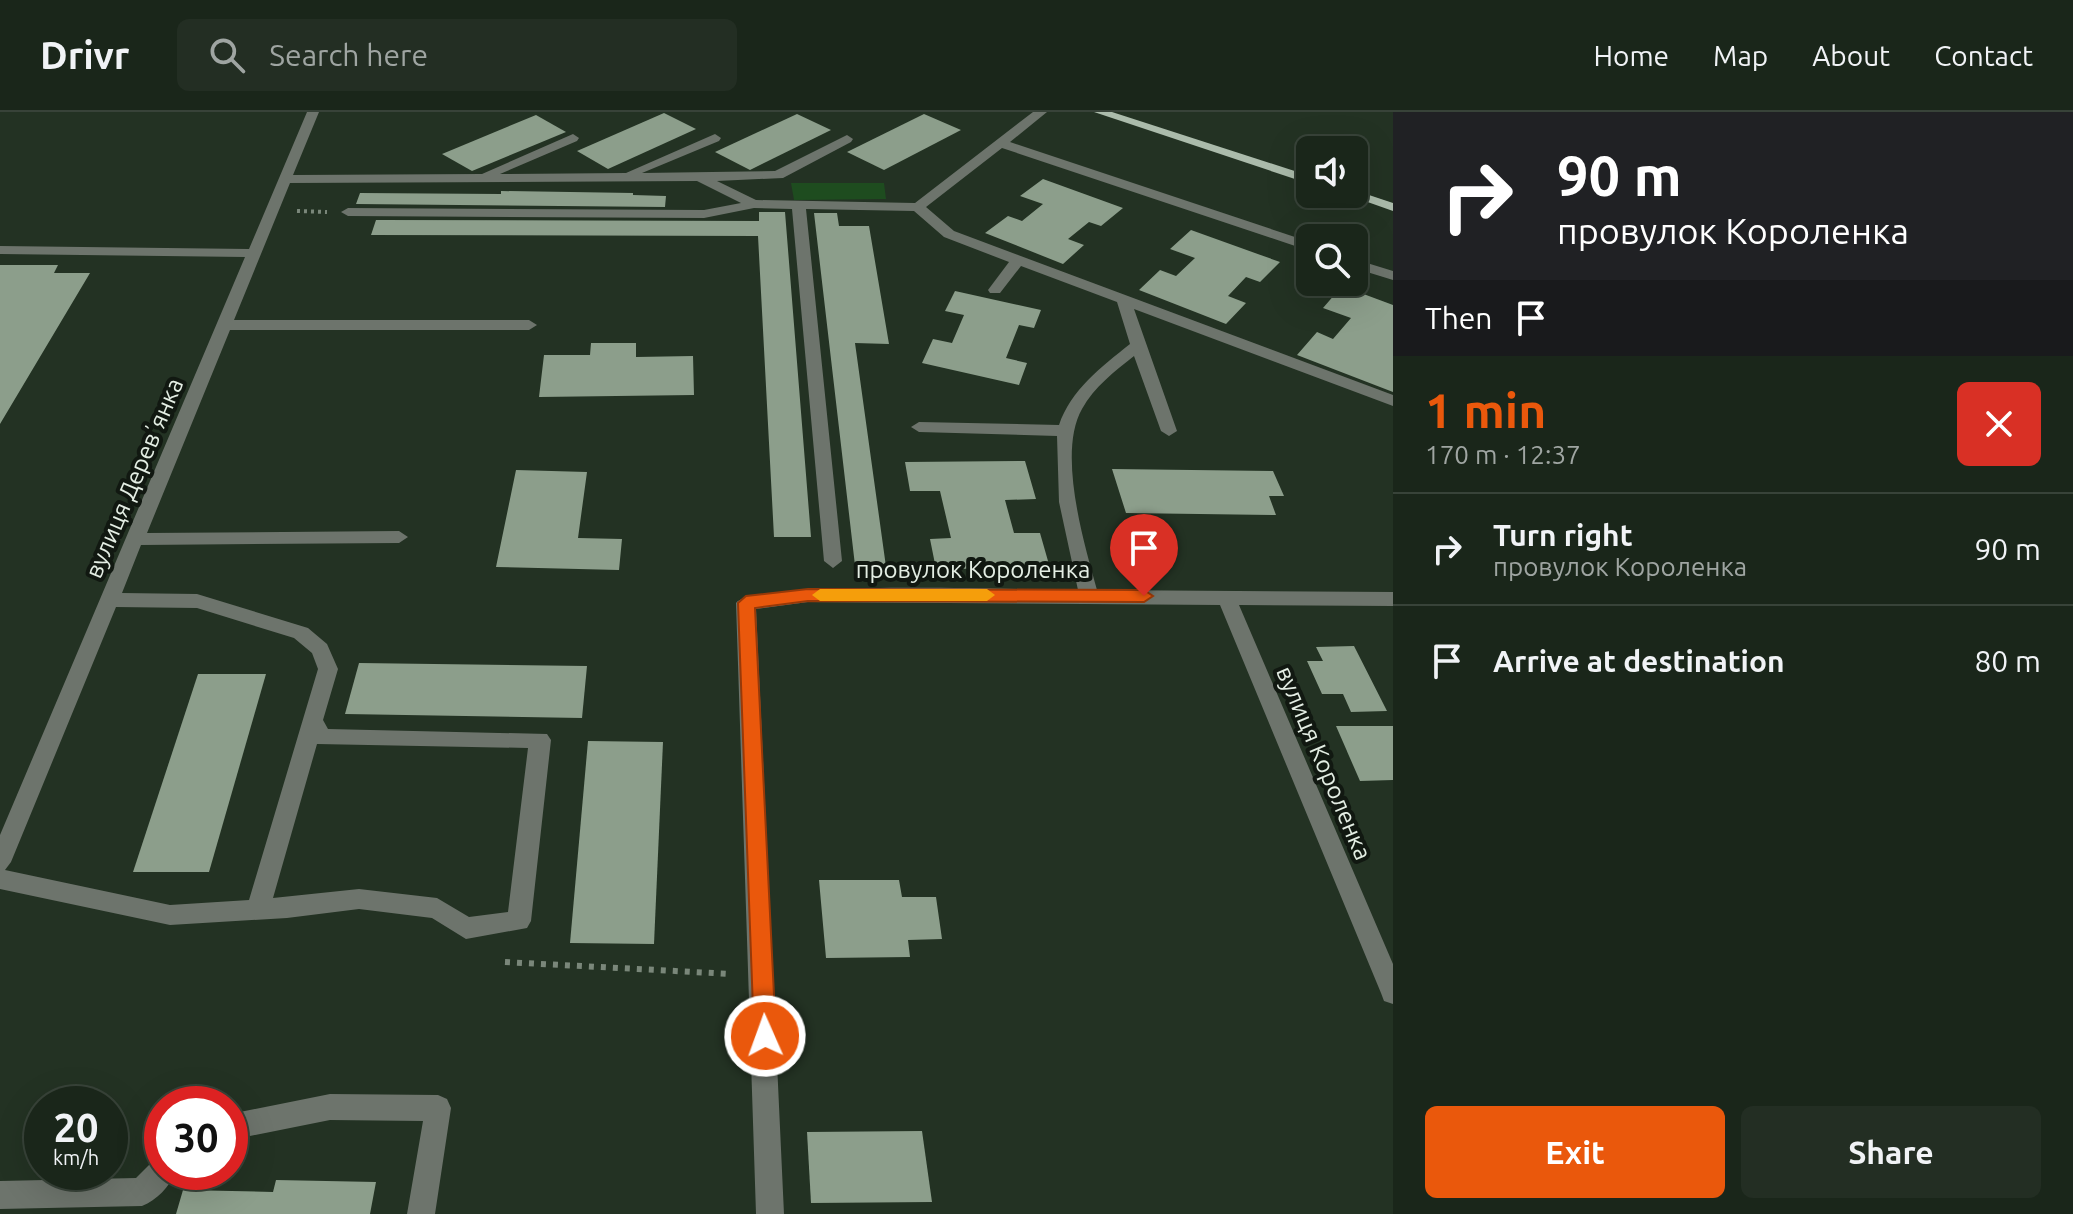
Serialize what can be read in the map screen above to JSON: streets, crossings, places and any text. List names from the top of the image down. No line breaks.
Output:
{"streets":{"street":["вулиця Деревʼянка","провулок Короленка","вулиця Короленка"]},"crossings":[["провулок Короленка","вулиця Короленка"]],"page":{"header":"Drivr","search":"Search here","nav":["Home","Map","About","Contact"],"turn":["90 m","провулок Короленка"],"then":"Then","heading":["1 min","170 m · 12:37"],"list":[{"name":"Turn right","note":"провулок Короленка","value":"90 m"},{"name":"Arrive at destination","value":"80 m"}],"speed":"20 km/h","limit":"30","buttons":["Exit","Share"]}}
